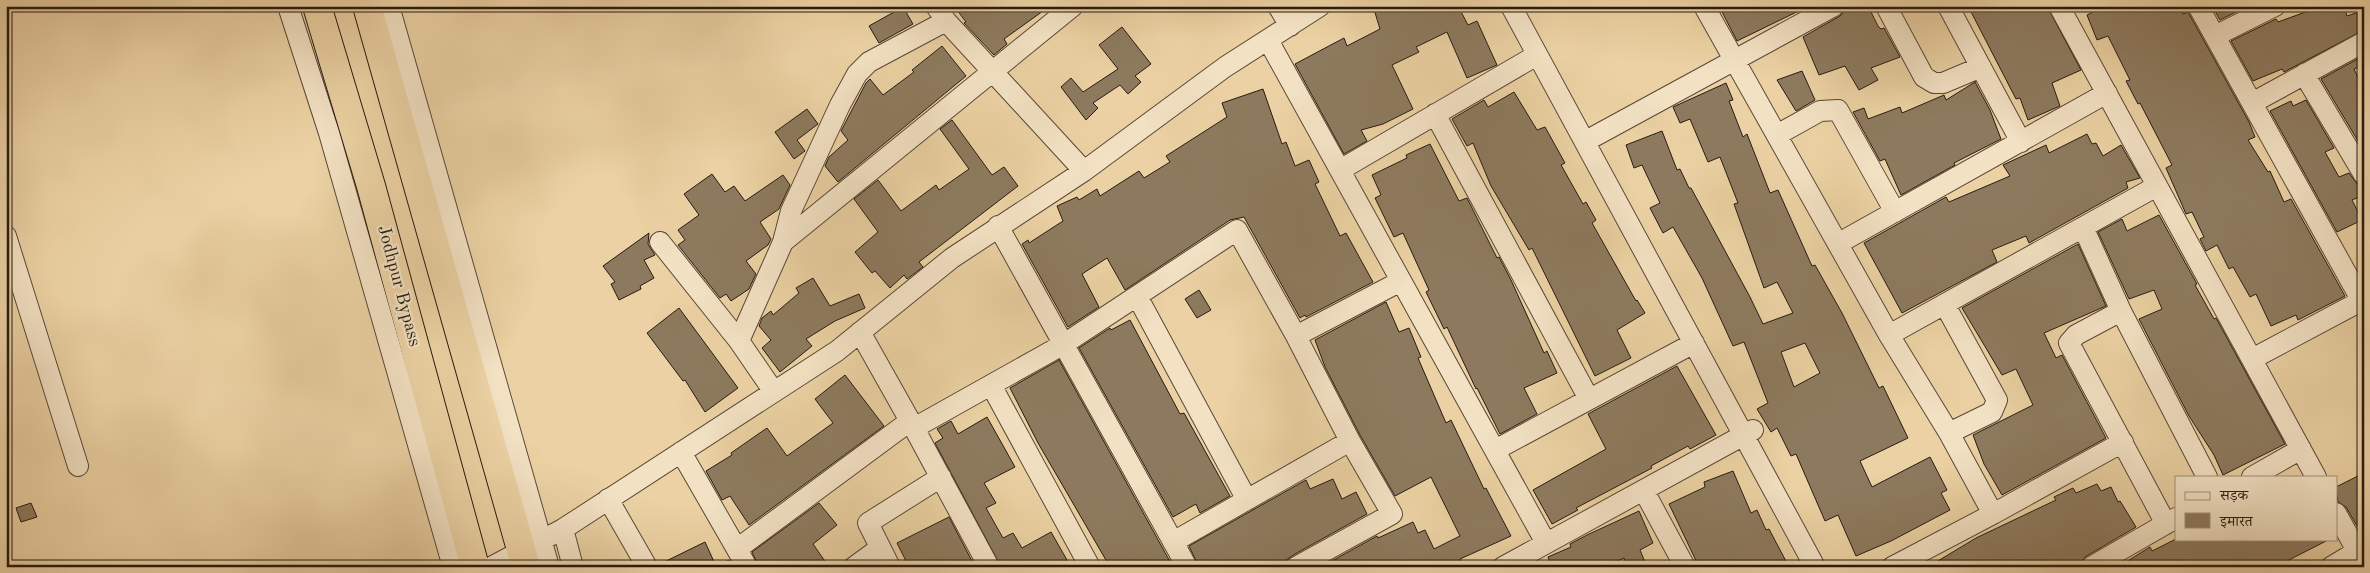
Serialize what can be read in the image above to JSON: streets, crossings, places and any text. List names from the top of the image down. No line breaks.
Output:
{"streets":{"highway":["Jodhpur Bypass"]},"legend":["सड़क","इमारत"]}
